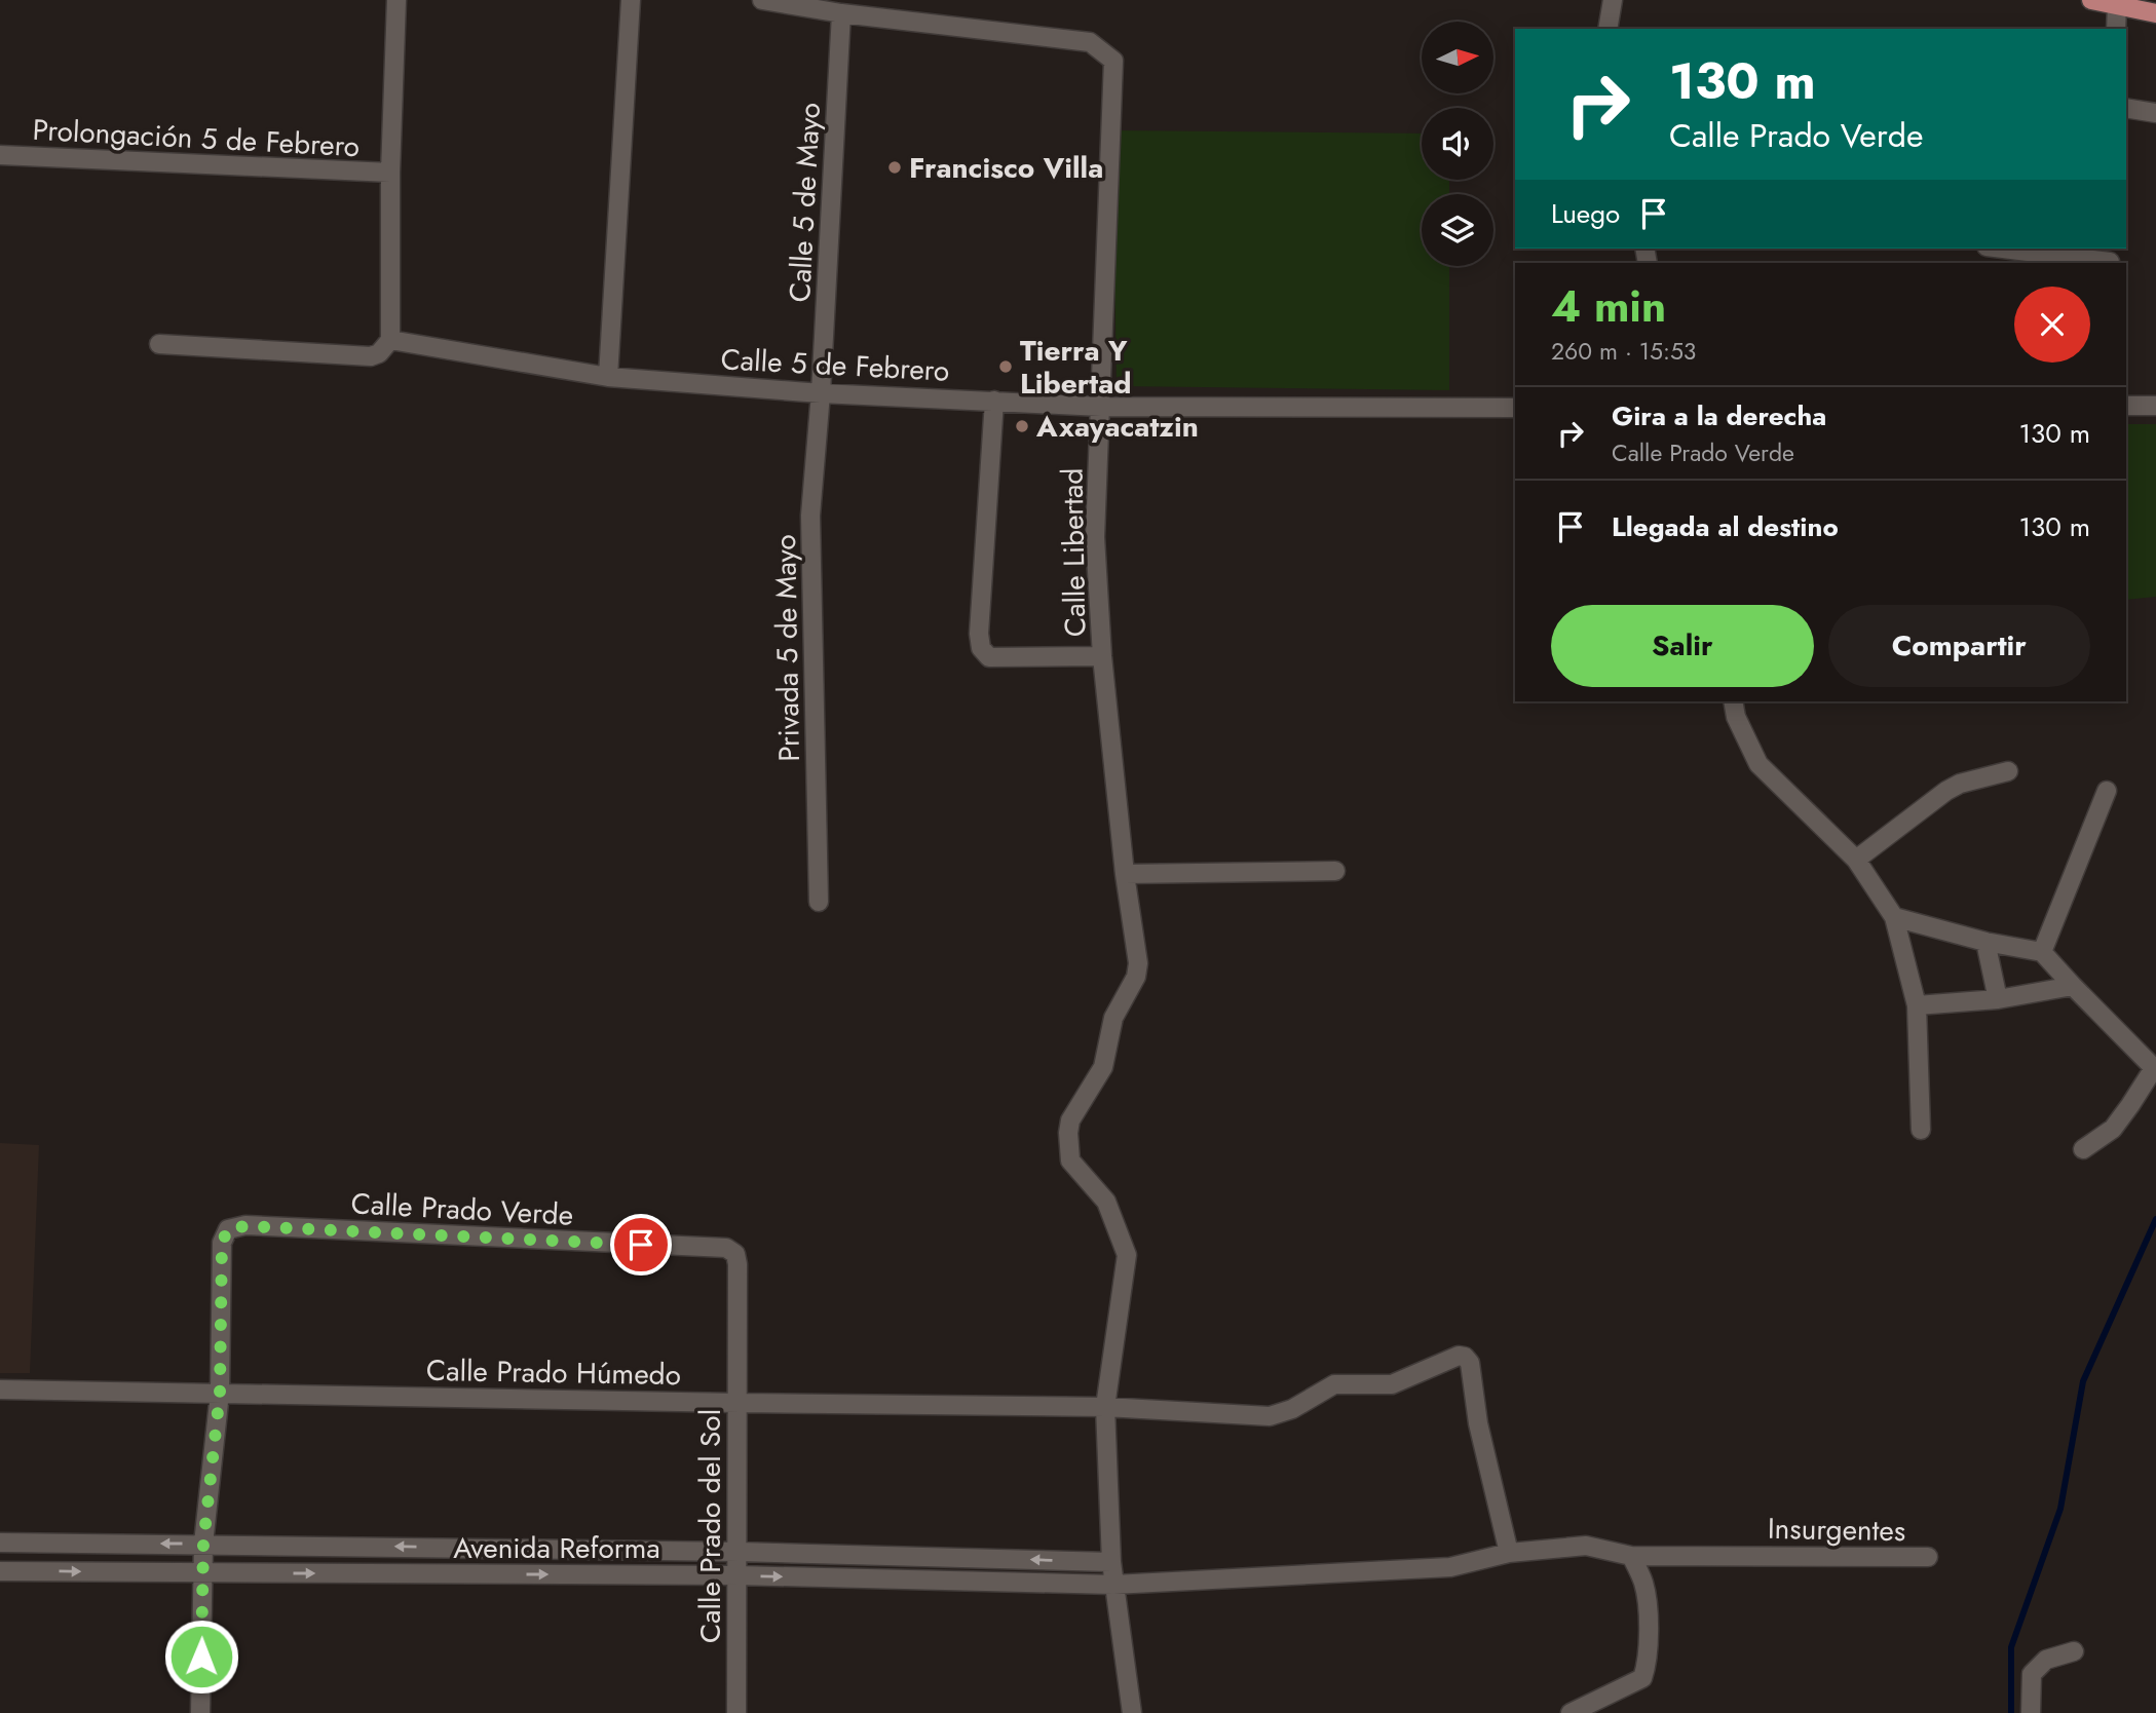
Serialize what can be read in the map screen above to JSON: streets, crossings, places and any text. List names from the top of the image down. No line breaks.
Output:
{"streets":{"street":["Prolongación 5 de Febrero","Calle 5 de Mayo","Calle 5 de Febrero","Calle Libertad","Privada 5 de Mayo","Calle Prado Verde","Calle Prado Húmedo","Calle Prado del Sol","Insurgentes","Avenida Reforma"]},"crossings":[["Calle 5 de Mayo","Calle 5 de Febrero"],["Calle 5 de Mayo","Calle Libertad"],["Calle 5 de Mayo","Privada 5 de Mayo"],["Calle 5 de Febrero","Calle Libertad"],["Calle 5 de Febrero","Privada 5 de Mayo"],["Calle Libertad","Calle Prado Húmedo"],["Calle Prado Verde","Calle Prado Húmedo"],["Calle Prado Verde","Calle Prado del Sol"],["Calle Prado Húmedo","Calle Prado del Sol"],["Calle Prado Húmedo","Insurgentes"],["Calle Prado Húmedo","Avenida Reforma"],["Calle Prado del Sol","Avenida Reforma"],["Insurgentes","Avenida Reforma"]],"places":["Francisco Villa","Tierra Y Libertad","Axayacatzin"],"north":"right","page":{"turn":["130 m","Calle Prado Verde"],"then":"Luego","heading":["4 min","260 m · 15:53"],"list":[{"name":"Gira a la derecha","note":"Calle Prado Verde","value":"130 m"},{"name":"Llegada al destino","value":"130 m"}],"buttons":["Salir","Compartir"]}}
